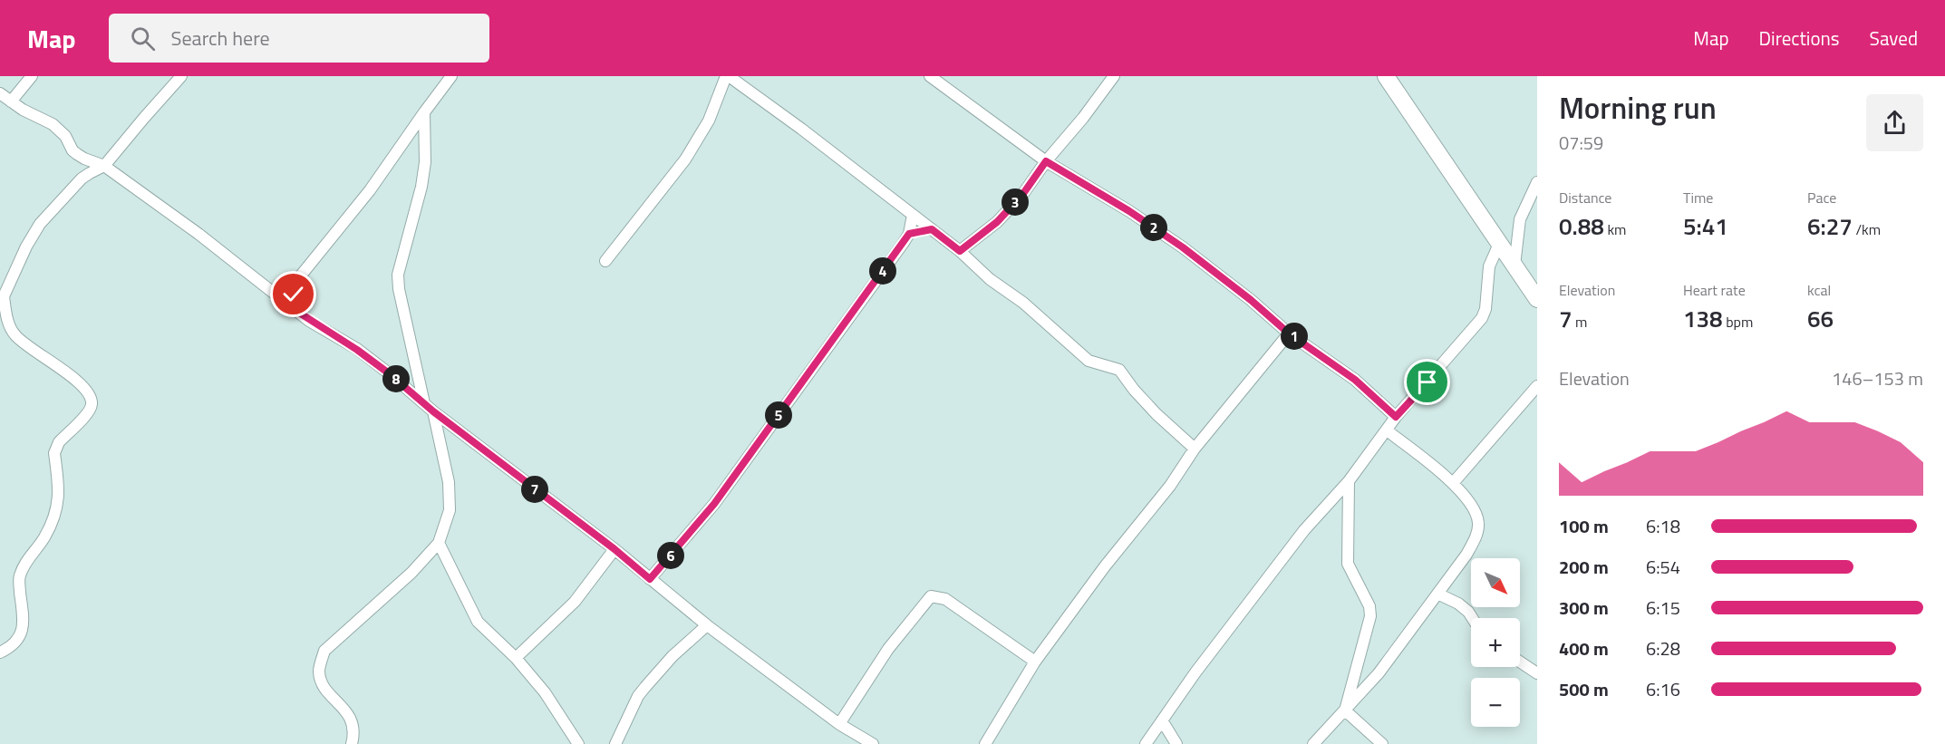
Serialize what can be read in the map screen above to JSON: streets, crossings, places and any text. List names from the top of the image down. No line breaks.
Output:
{"north":"bottom right","page":{"header":"Map","search":"Search here","nav":["Map","Directions","Saved"],"heading":["Morning run","07:59"],"stats":[["Distance","0.88 km"],["Time","5:41"],["Pace","6:27 /km"],["Elevation","7 m"],["Heart rate","138 bpm"],["kcal","66"]],"pins":["3","2","4","1","8","5","7","6"],"chart":["Elevation","146–153 m"],"list":[{"name":"100 m","note":"6:18"},{"name":"200 m","note":"6:54"},{"name":"300 m","note":"6:15"},{"name":"400 m","note":"6:28"},{"name":"500 m","note":"6:16"}],"map_buttons":["+","−"]}}
